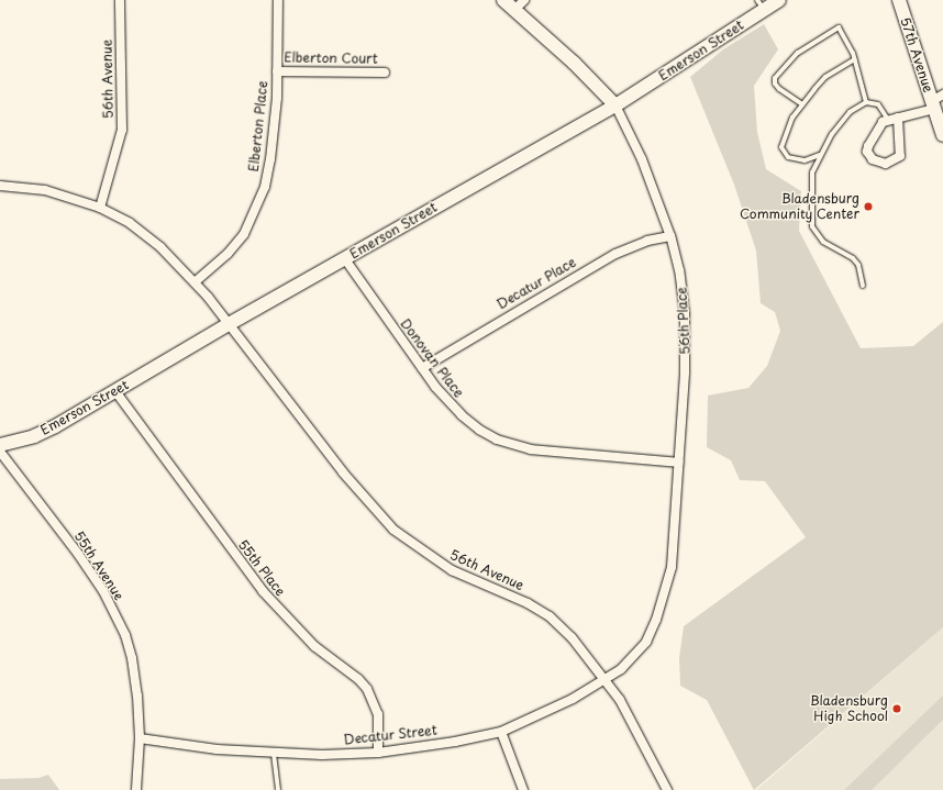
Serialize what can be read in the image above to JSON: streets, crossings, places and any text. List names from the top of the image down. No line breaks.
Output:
{"streets":{"street":["Emerson Street","57th Avenue","Elberton Court","56th Avenue","Elberton Place","Decatur Place","56th Place","Donovan Place","55th Avenue","55th Place","Decatur Street"]},"crossings":[["Emerson Street","56th Avenue"],["Emerson Street","56th Place"],["Emerson Street","Donovan Place"],["Emerson Street","55th Place"],["Elberton Court","Elberton Place"],["56th Avenue","Elberton Place"],["56th Avenue","56th Place"],["56th Avenue","Decatur Street"],["Decatur Place","56th Place"],["Decatur Place","Donovan Place"],["56th Place","Donovan Place"],["56th Place","Decatur Street"],["55th Avenue","Decatur Street"],["55th Place","Decatur Street"]],"places":["Bladensburg Community Center","Bladensburg High School"]}
